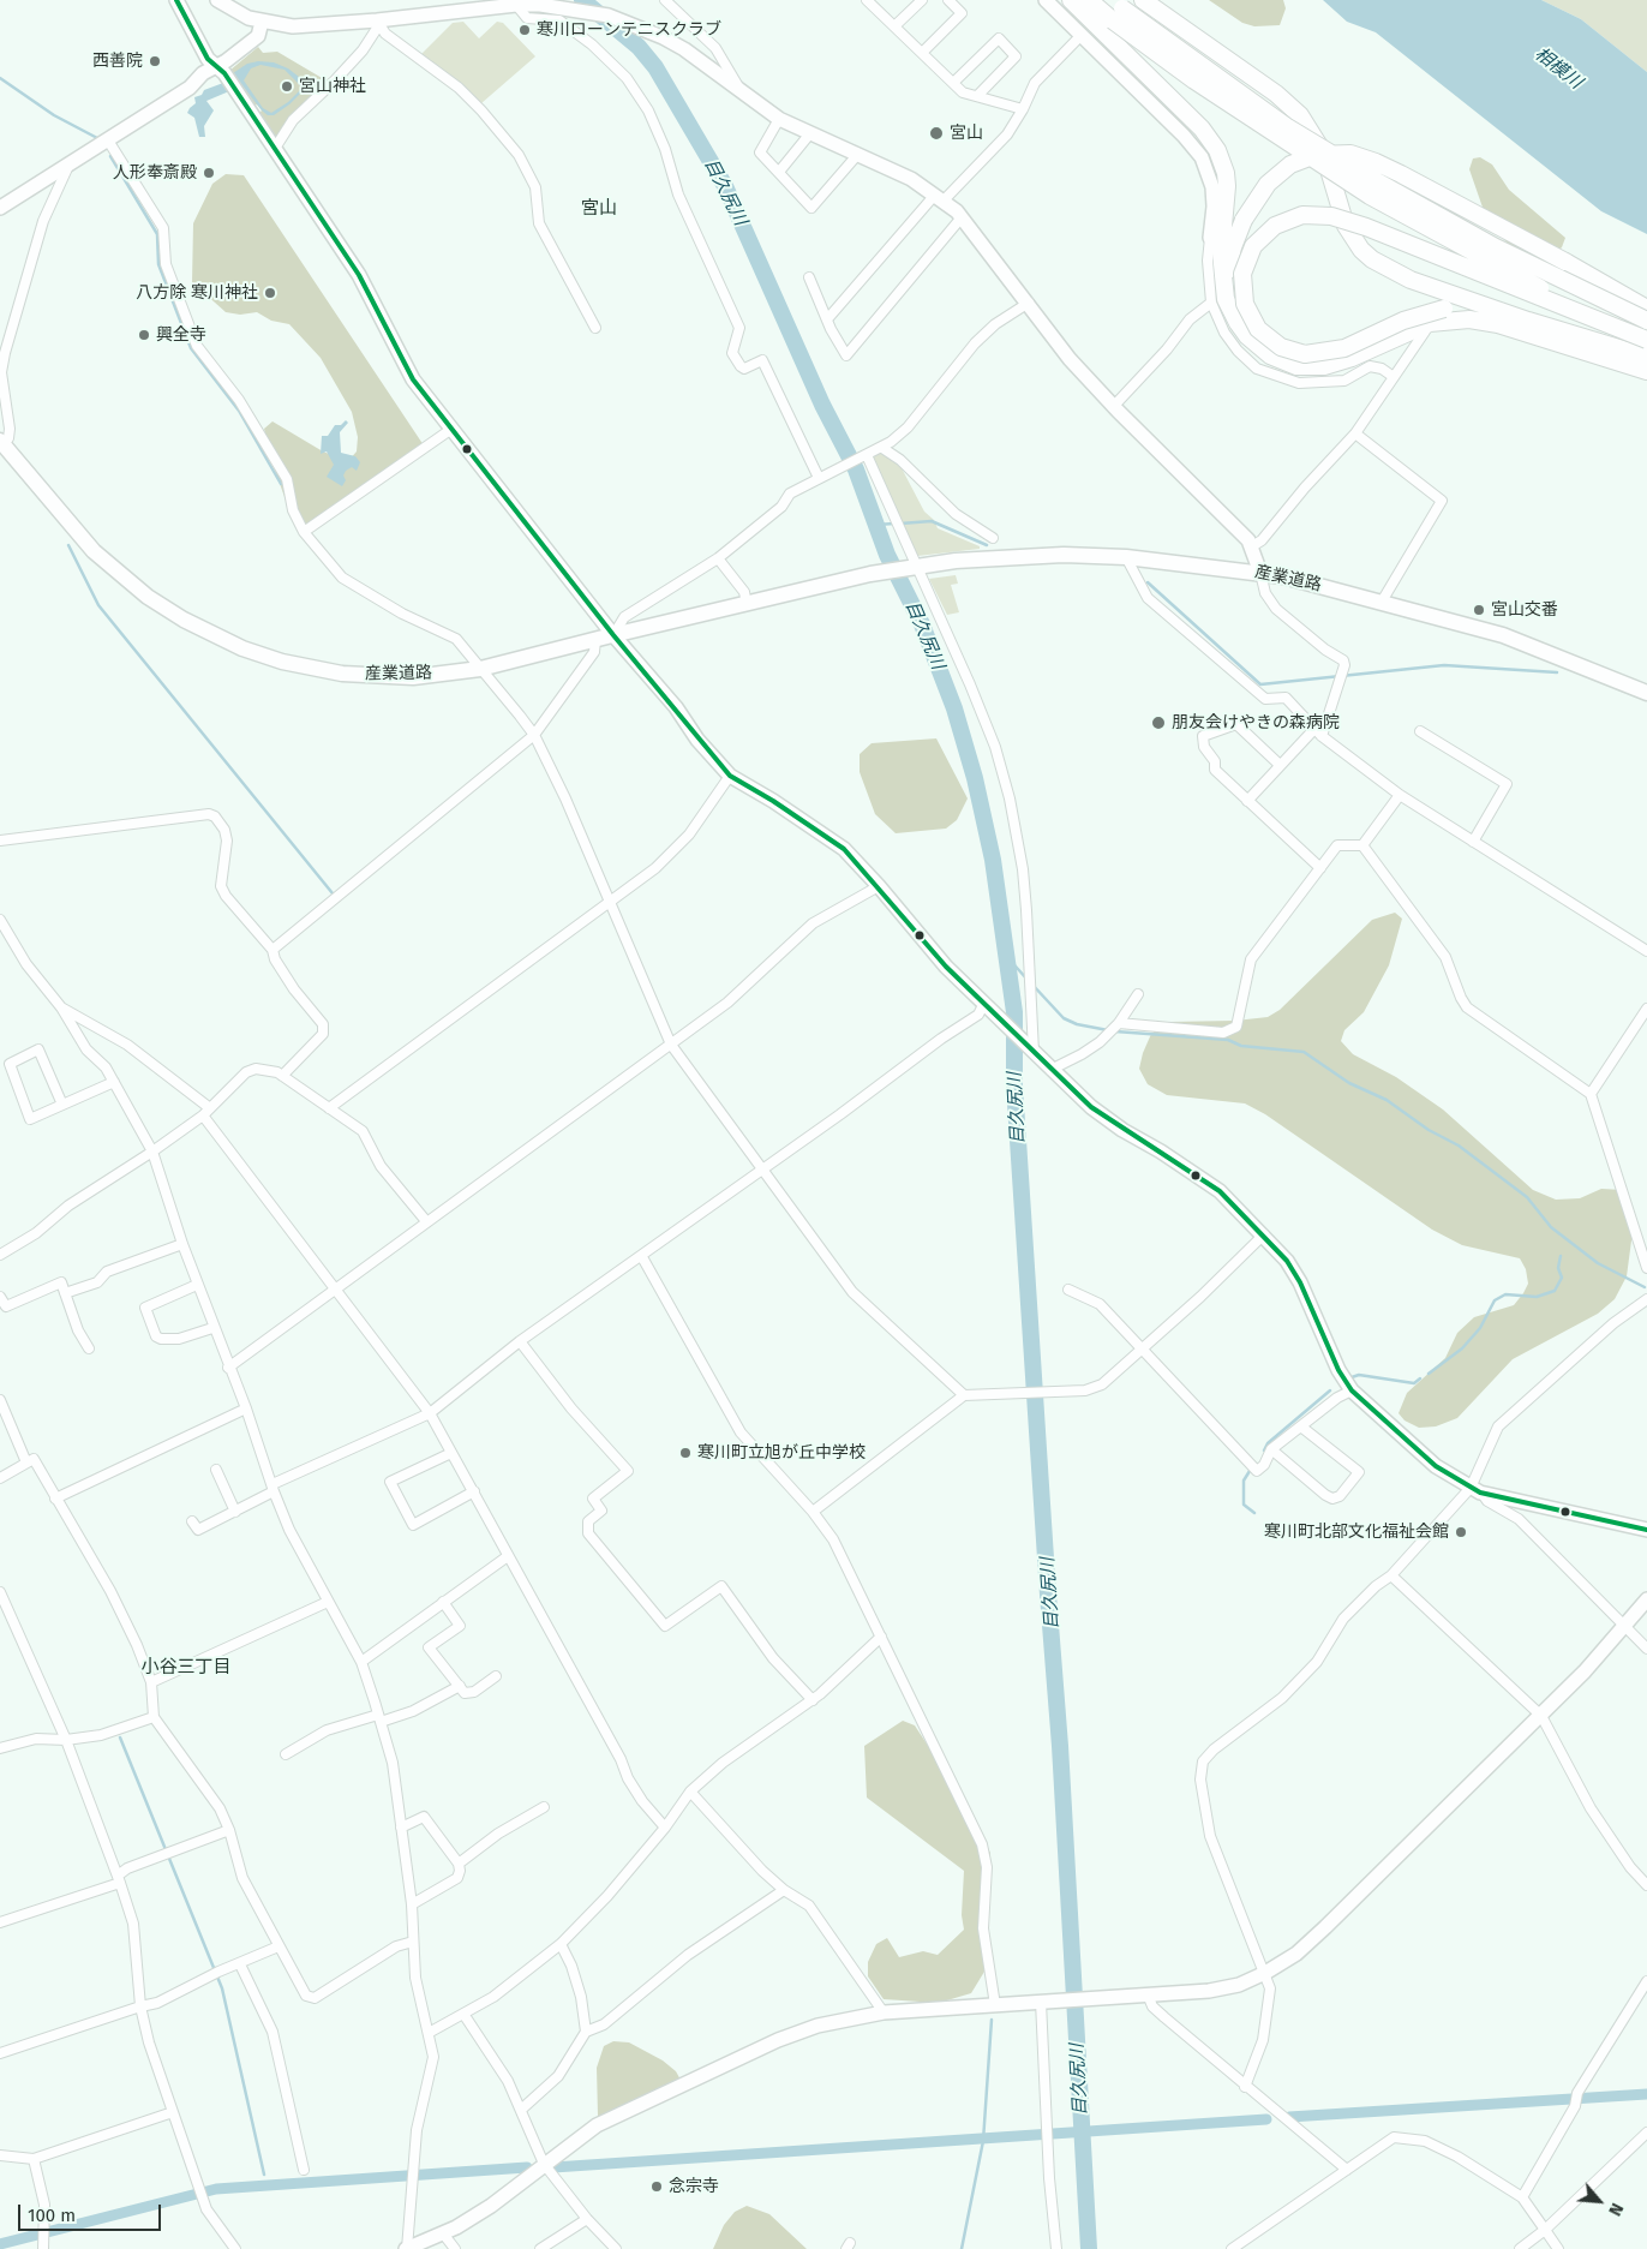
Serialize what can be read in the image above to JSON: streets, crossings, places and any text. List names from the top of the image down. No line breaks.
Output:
{"streets":{"main road":["産業道路"]},"districts":["宮山","小谷三丁目"],"water":["相模川","目久尻川"],"places":["寒川ローンテニスクラブ","西善院","宮山神社","宮山","人形奉斎殿","八方除 寒川神社","興全寺","宮山交番","朋友会けやきの森病院","寒川町立旭が丘中学校","寒川町北部文化福祉会館","念宗寺"],"scale_bar":"100 m","north":"bottom right"}
